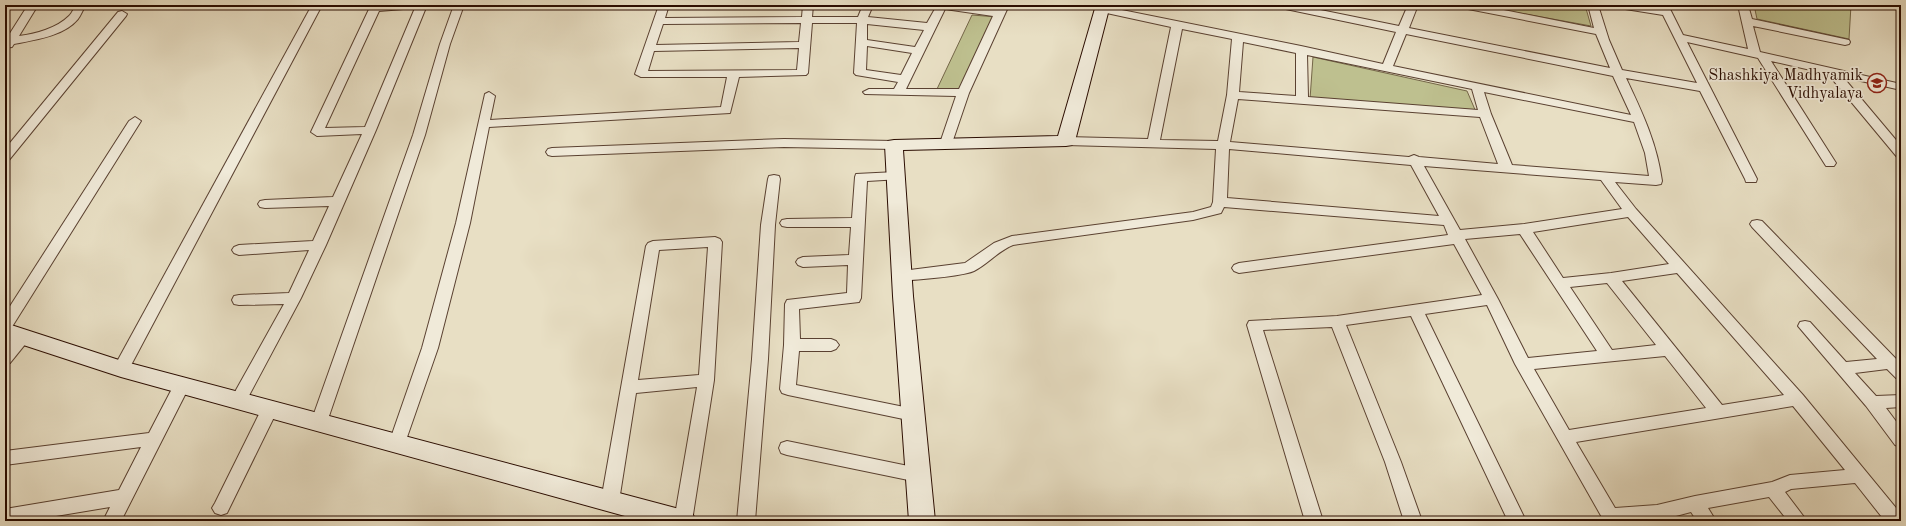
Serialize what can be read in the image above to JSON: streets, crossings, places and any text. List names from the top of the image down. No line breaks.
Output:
{"places":{"school or university":["Shashkiya Madhyamik Vidhyalaya"]}}
